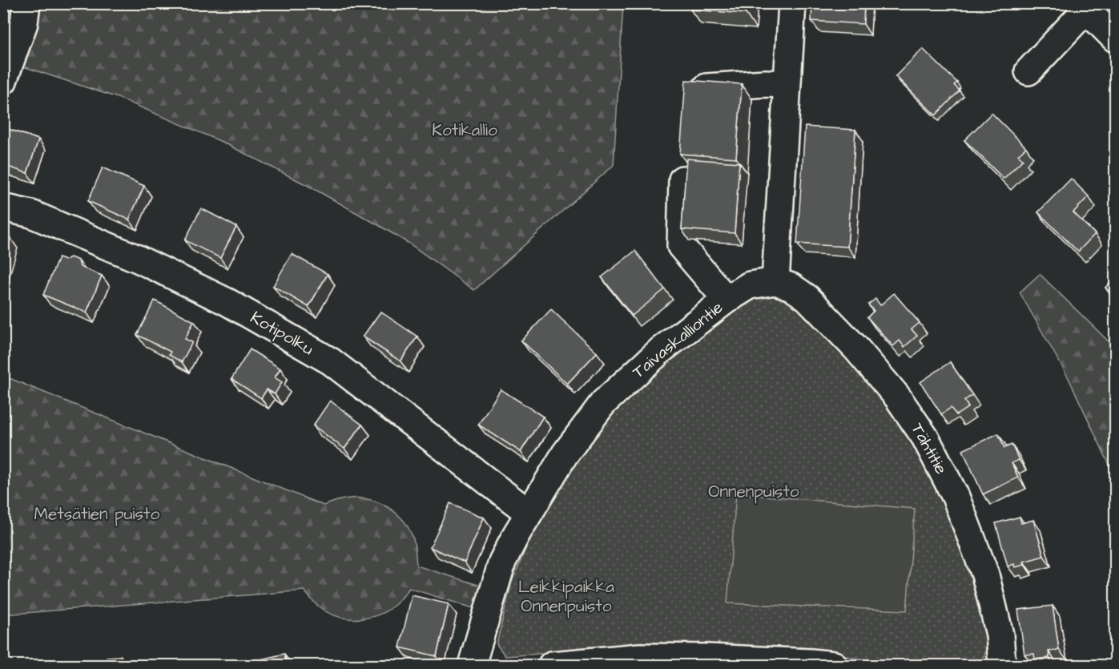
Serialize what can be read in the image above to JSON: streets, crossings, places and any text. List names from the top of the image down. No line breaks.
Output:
{"streets":{"street":["Kotipolku","Taivaskalliontie","Tähtitie"]},"crossings":[["Kotipolku","Taivaskalliontie"],["Taivaskalliontie","Tähtitie"]],"parks":["Kotikallio","Onnenpuisto","Metsätien puisto","Leikkipaikka Onnenpuisto"]}
